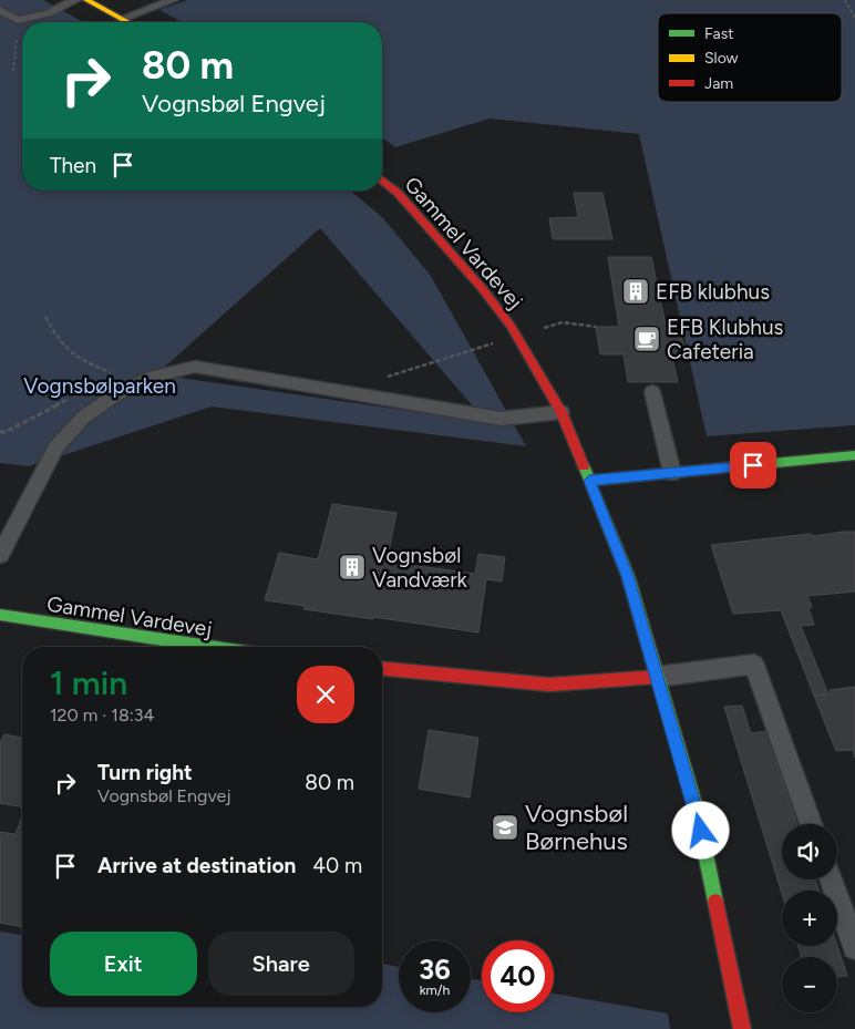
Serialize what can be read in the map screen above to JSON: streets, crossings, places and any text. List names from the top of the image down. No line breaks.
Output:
{"streets":{"street":["Gammel Vardevej"]},"parks":["Vognsbølparken"],"places":{"building":["EFB klubhus","Vognsbøl Vandværk"],"cafe":["EFB Klubhus Cafeteria"],"school or university":["Vognsbøl Børnehus"]},"legend":["Fast","Slow","Jam"],"page":{"turn":["80 m","Vognsbøl Engvej"],"then":"Then","heading":["1 min","120 m · 18:34"],"list":[{"name":"Turn right","note":"Vognsbøl Engvej","value":"80 m"},{"name":"Arrive at destination","value":"40 m"}],"map_buttons":["+","−"],"buttons":["Exit","Share"],"speed":"36 km/h","limit":"40"}}
